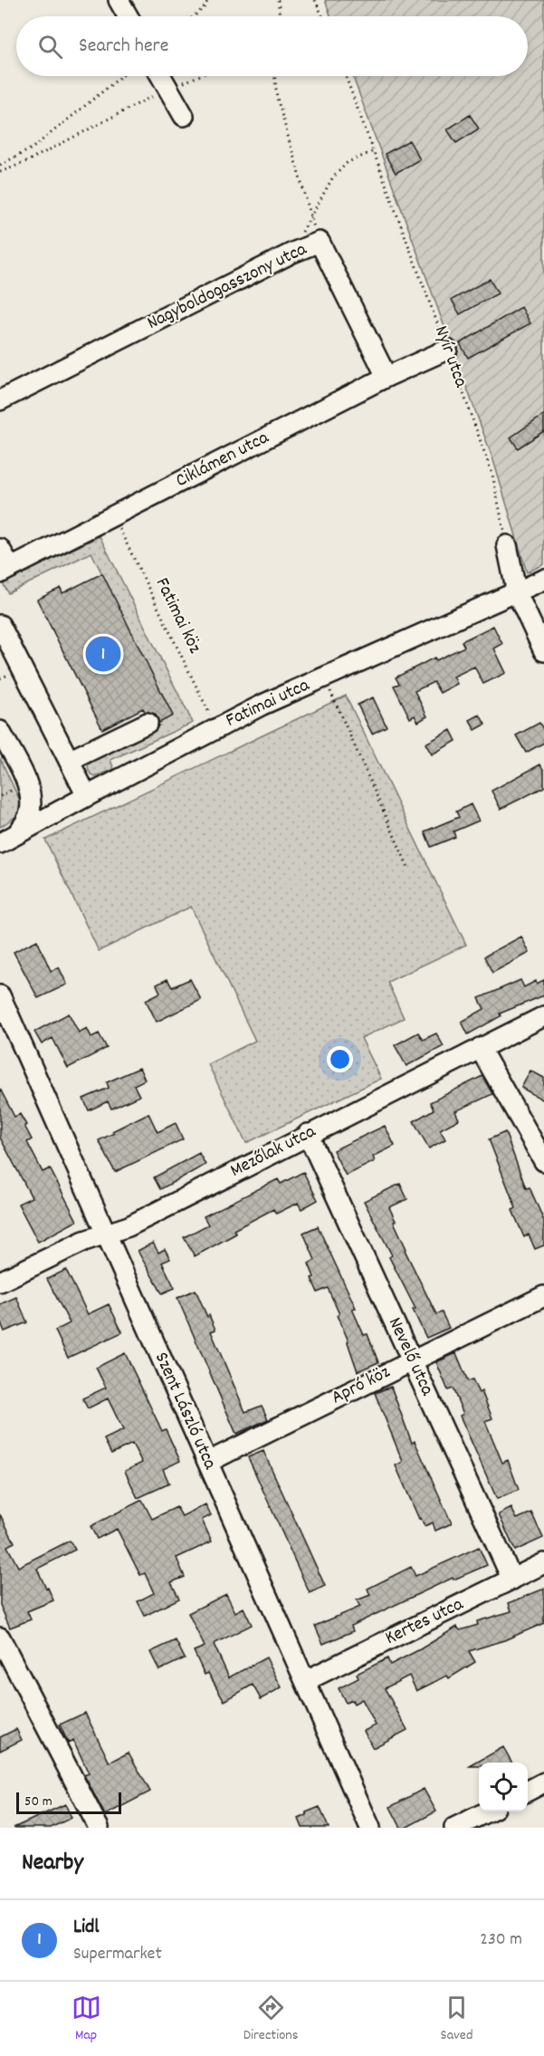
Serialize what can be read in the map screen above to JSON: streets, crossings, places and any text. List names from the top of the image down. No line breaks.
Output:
{"streets":{"street":["Nagyboldogasszony utca","Ciklámen utca","Fatimai utca","Mezőlak utca","Nevelő utca","Apró köz","Szent László utca","Kertes utca"],"path":["Nyír utca","Fatimai köz"]},"crossings":[["Nagyboldogasszony utca","Ciklámen utca"],["Nyír utca","Ciklámen utca"],["Ciklámen utca","Fatimai köz"],["Fatimai köz","Fatimai utca"],["Mezőlak utca","Nevelő utca"],["Mezőlak utca","Szent László utca"],["Nevelő utca","Apró köz"],["Nevelő utca","Kertes utca"],["Apró köz","Szent László utca"],["Szent László utca","Kertes utca"]],"scale_bar":"50 m","page":{"search":"Search here","pins":"1","scale":"50 m","heading":"Nearby","list":[{"mark":"1","name":"Lidl","note":"Supermarket","value":"230 m"}],"nav":["Map","Directions","Saved"]}}
